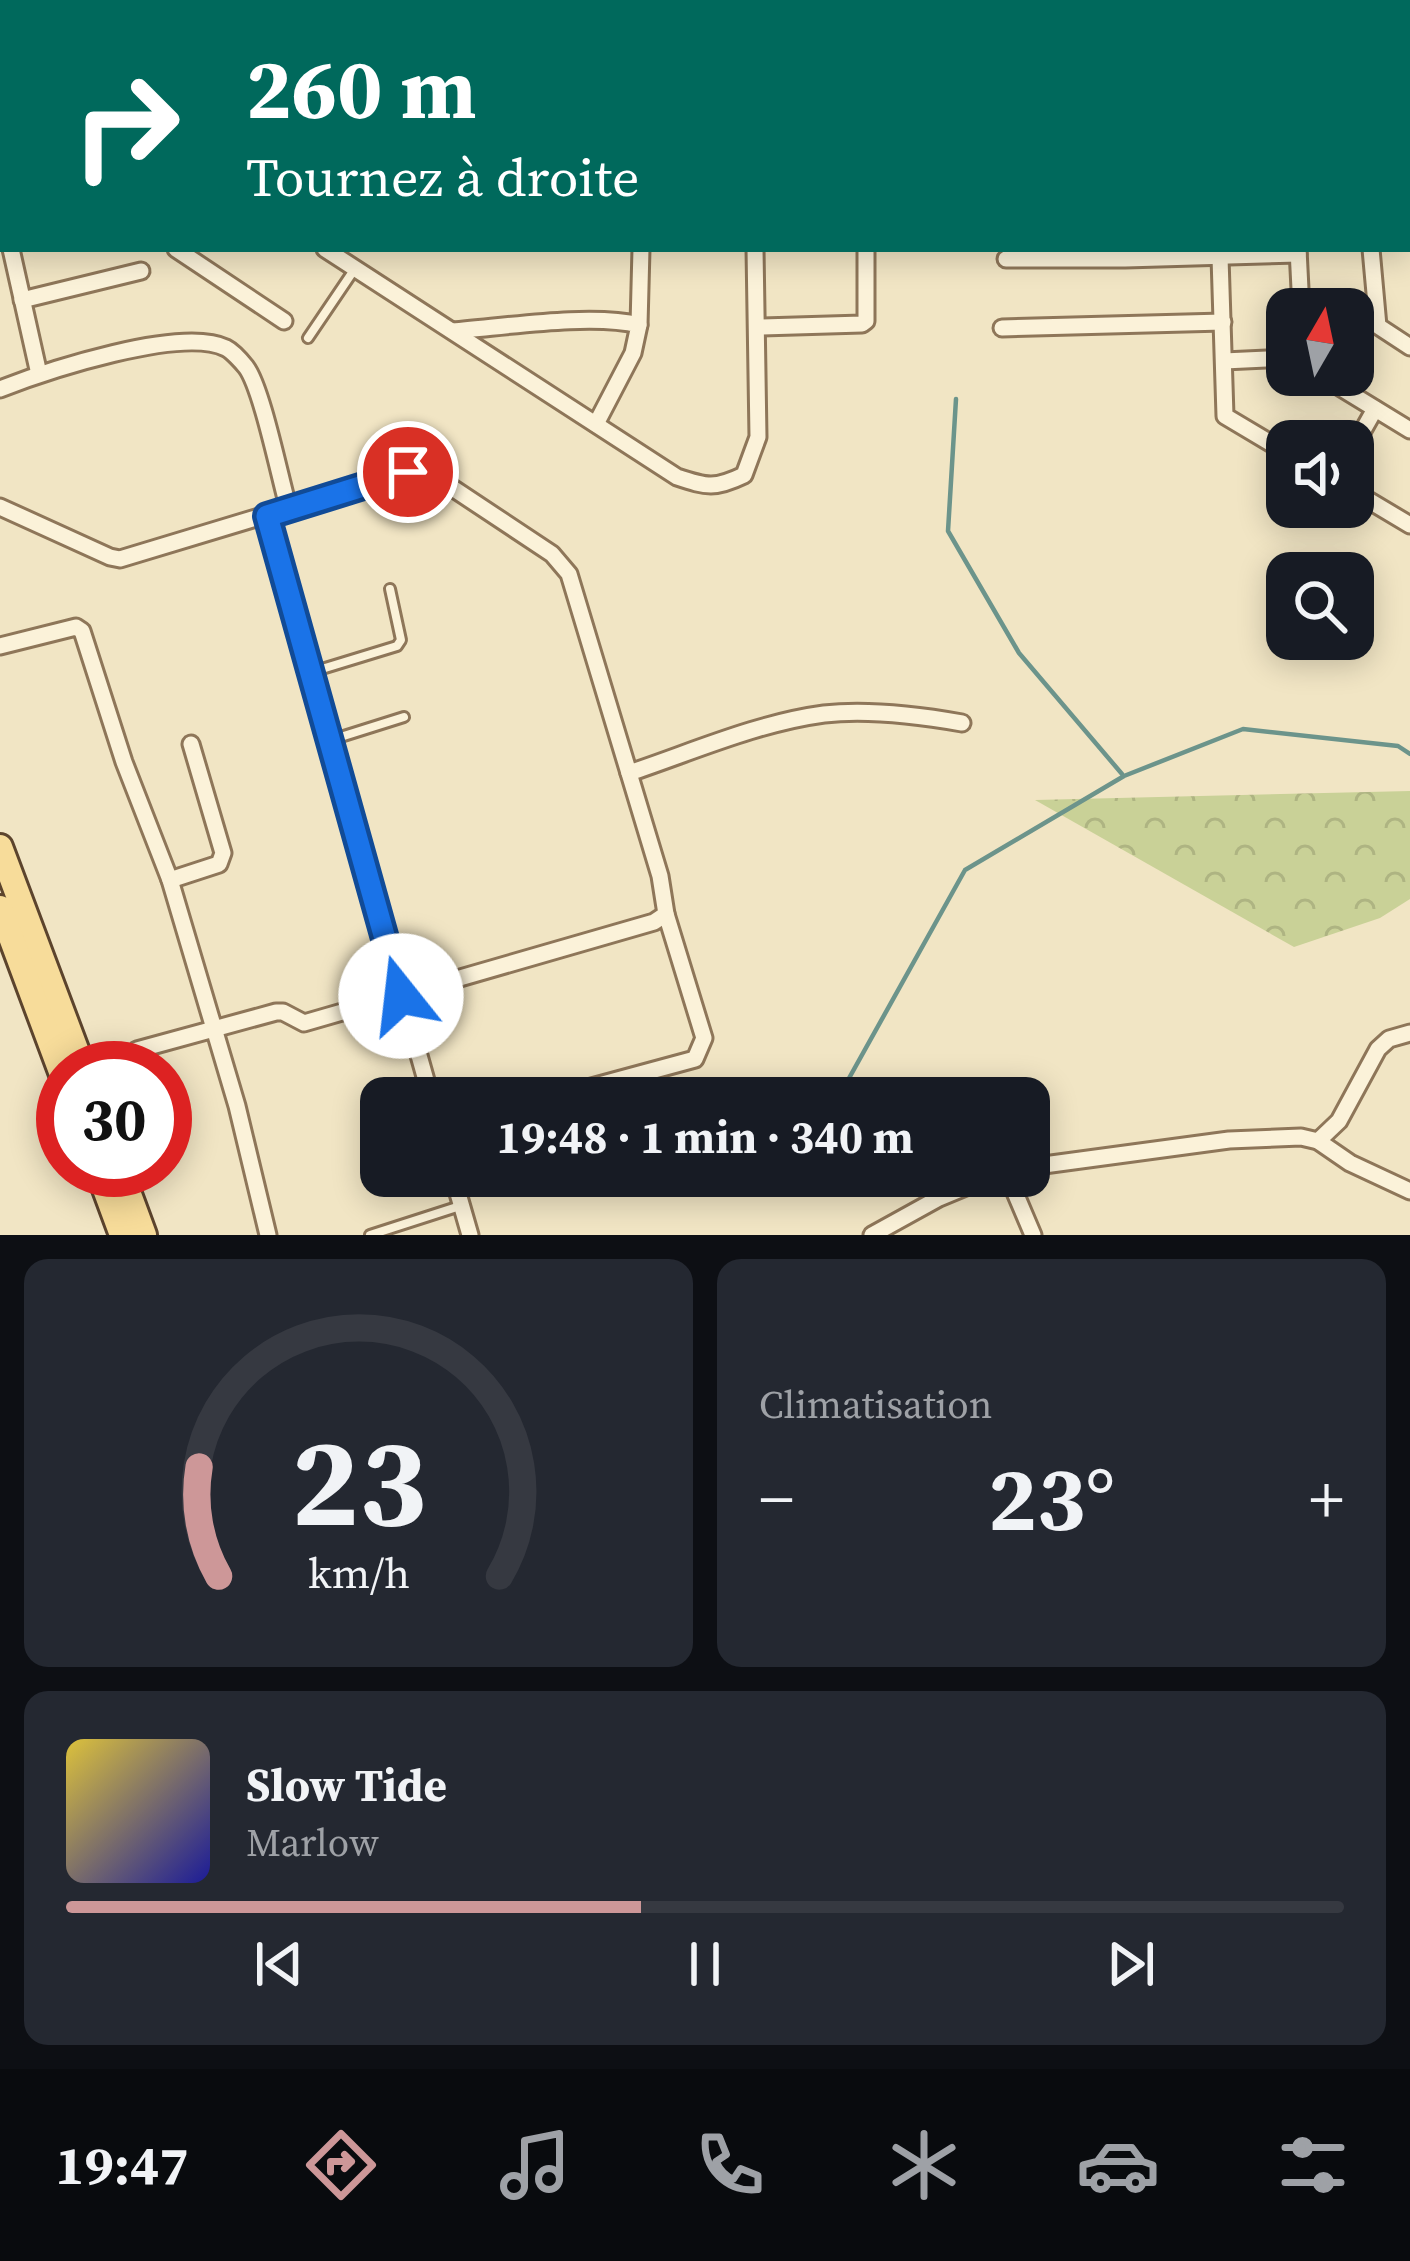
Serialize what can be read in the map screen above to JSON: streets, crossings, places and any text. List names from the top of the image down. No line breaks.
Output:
{"north":"top","page":{"turn":["260 m","Tournez à droite"],"limit":"30","trip":"19:48 · 1 min · 340 m","tile":"Climatisation","heat":["−","23°","+"],"song":["Slow Tide","Marlow"],"tabs":"19:47","gauge":["23","km/h"]}}
